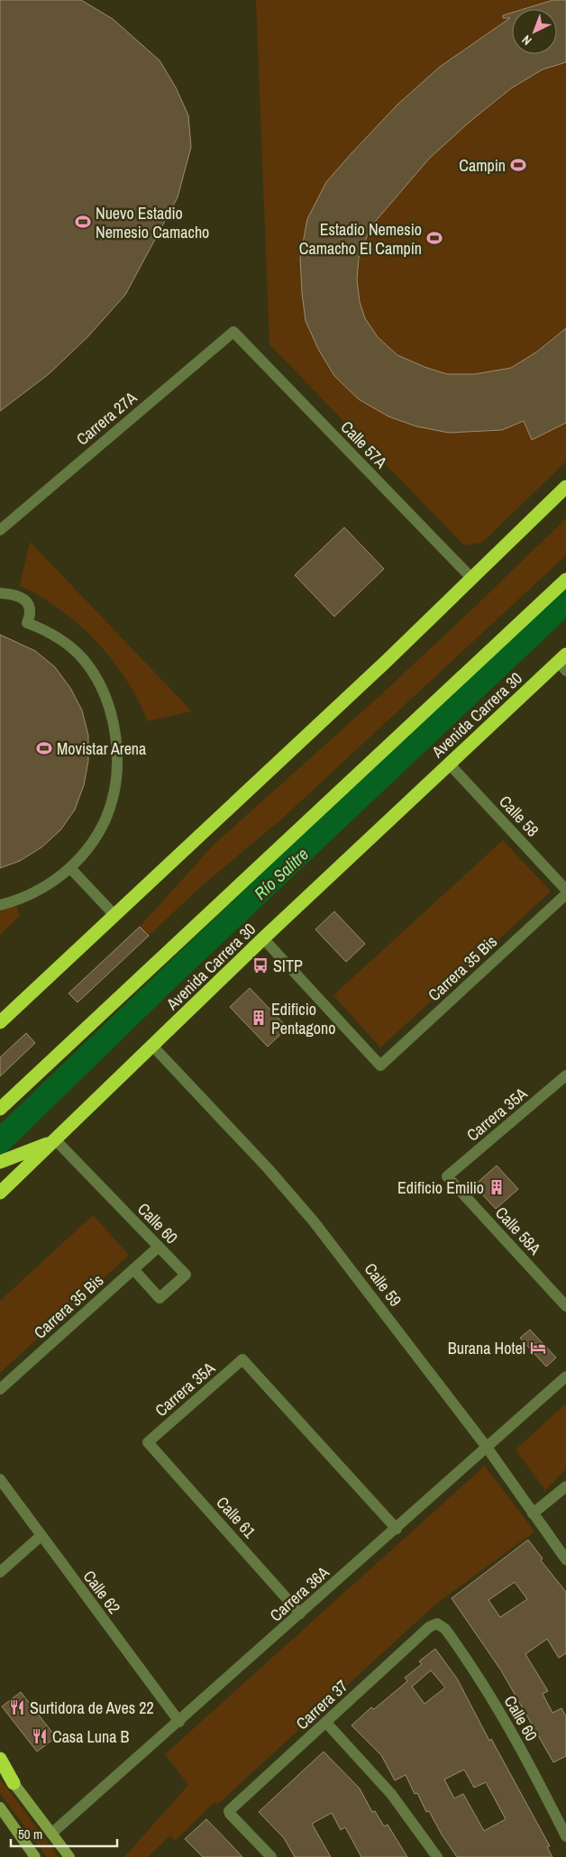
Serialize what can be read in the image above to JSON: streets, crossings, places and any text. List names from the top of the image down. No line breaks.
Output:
{"streets":{"highway":["Avenida Carrera 30"],"street":["Carrera 27A","Calle 57A","Calle 58","Carrera 35 Bis","Carrera 35A","Calle 60","Calle 58A","Calle 59","Calle 61","Calle 62","Carrera 36A","Carrera 37"]},"crossings":[["Carrera 27A","Calle 57A"],["Avenida Carrera 30","Calle 58"],["Avenida Carrera 30","Carrera 35 Bis"],["Avenida Carrera 30","Calle 60"],["Avenida Carrera 30","Calle 59"],["Carrera 35 Bis","Calle 60"],["Carrera 35A","Calle 58A"],["Carrera 35A","Calle 61"],["Carrera 35A","Carrera 36A"],["Calle 60","Carrera 37"],["Calle 59","Carrera 36A"],["Calle 61","Carrera 36A"],["Calle 62","Carrera 36A"]],"water":["Río Salitre"],"places":{"sports":["Campin","Nuevo Estadio Nemesio Camacho","Estadio Nemesio Camacho El Campín","Movistar Arena"],"bus stop":["SITP"],"building":["Edificio Pentagono","Edificio Emilio"],"hotel":["Burana Hotel"],"restaurant":["Surtidora de Aves 22","Casa Luna B"]},"scale_bar":"50 m","north":"bottom left"}
